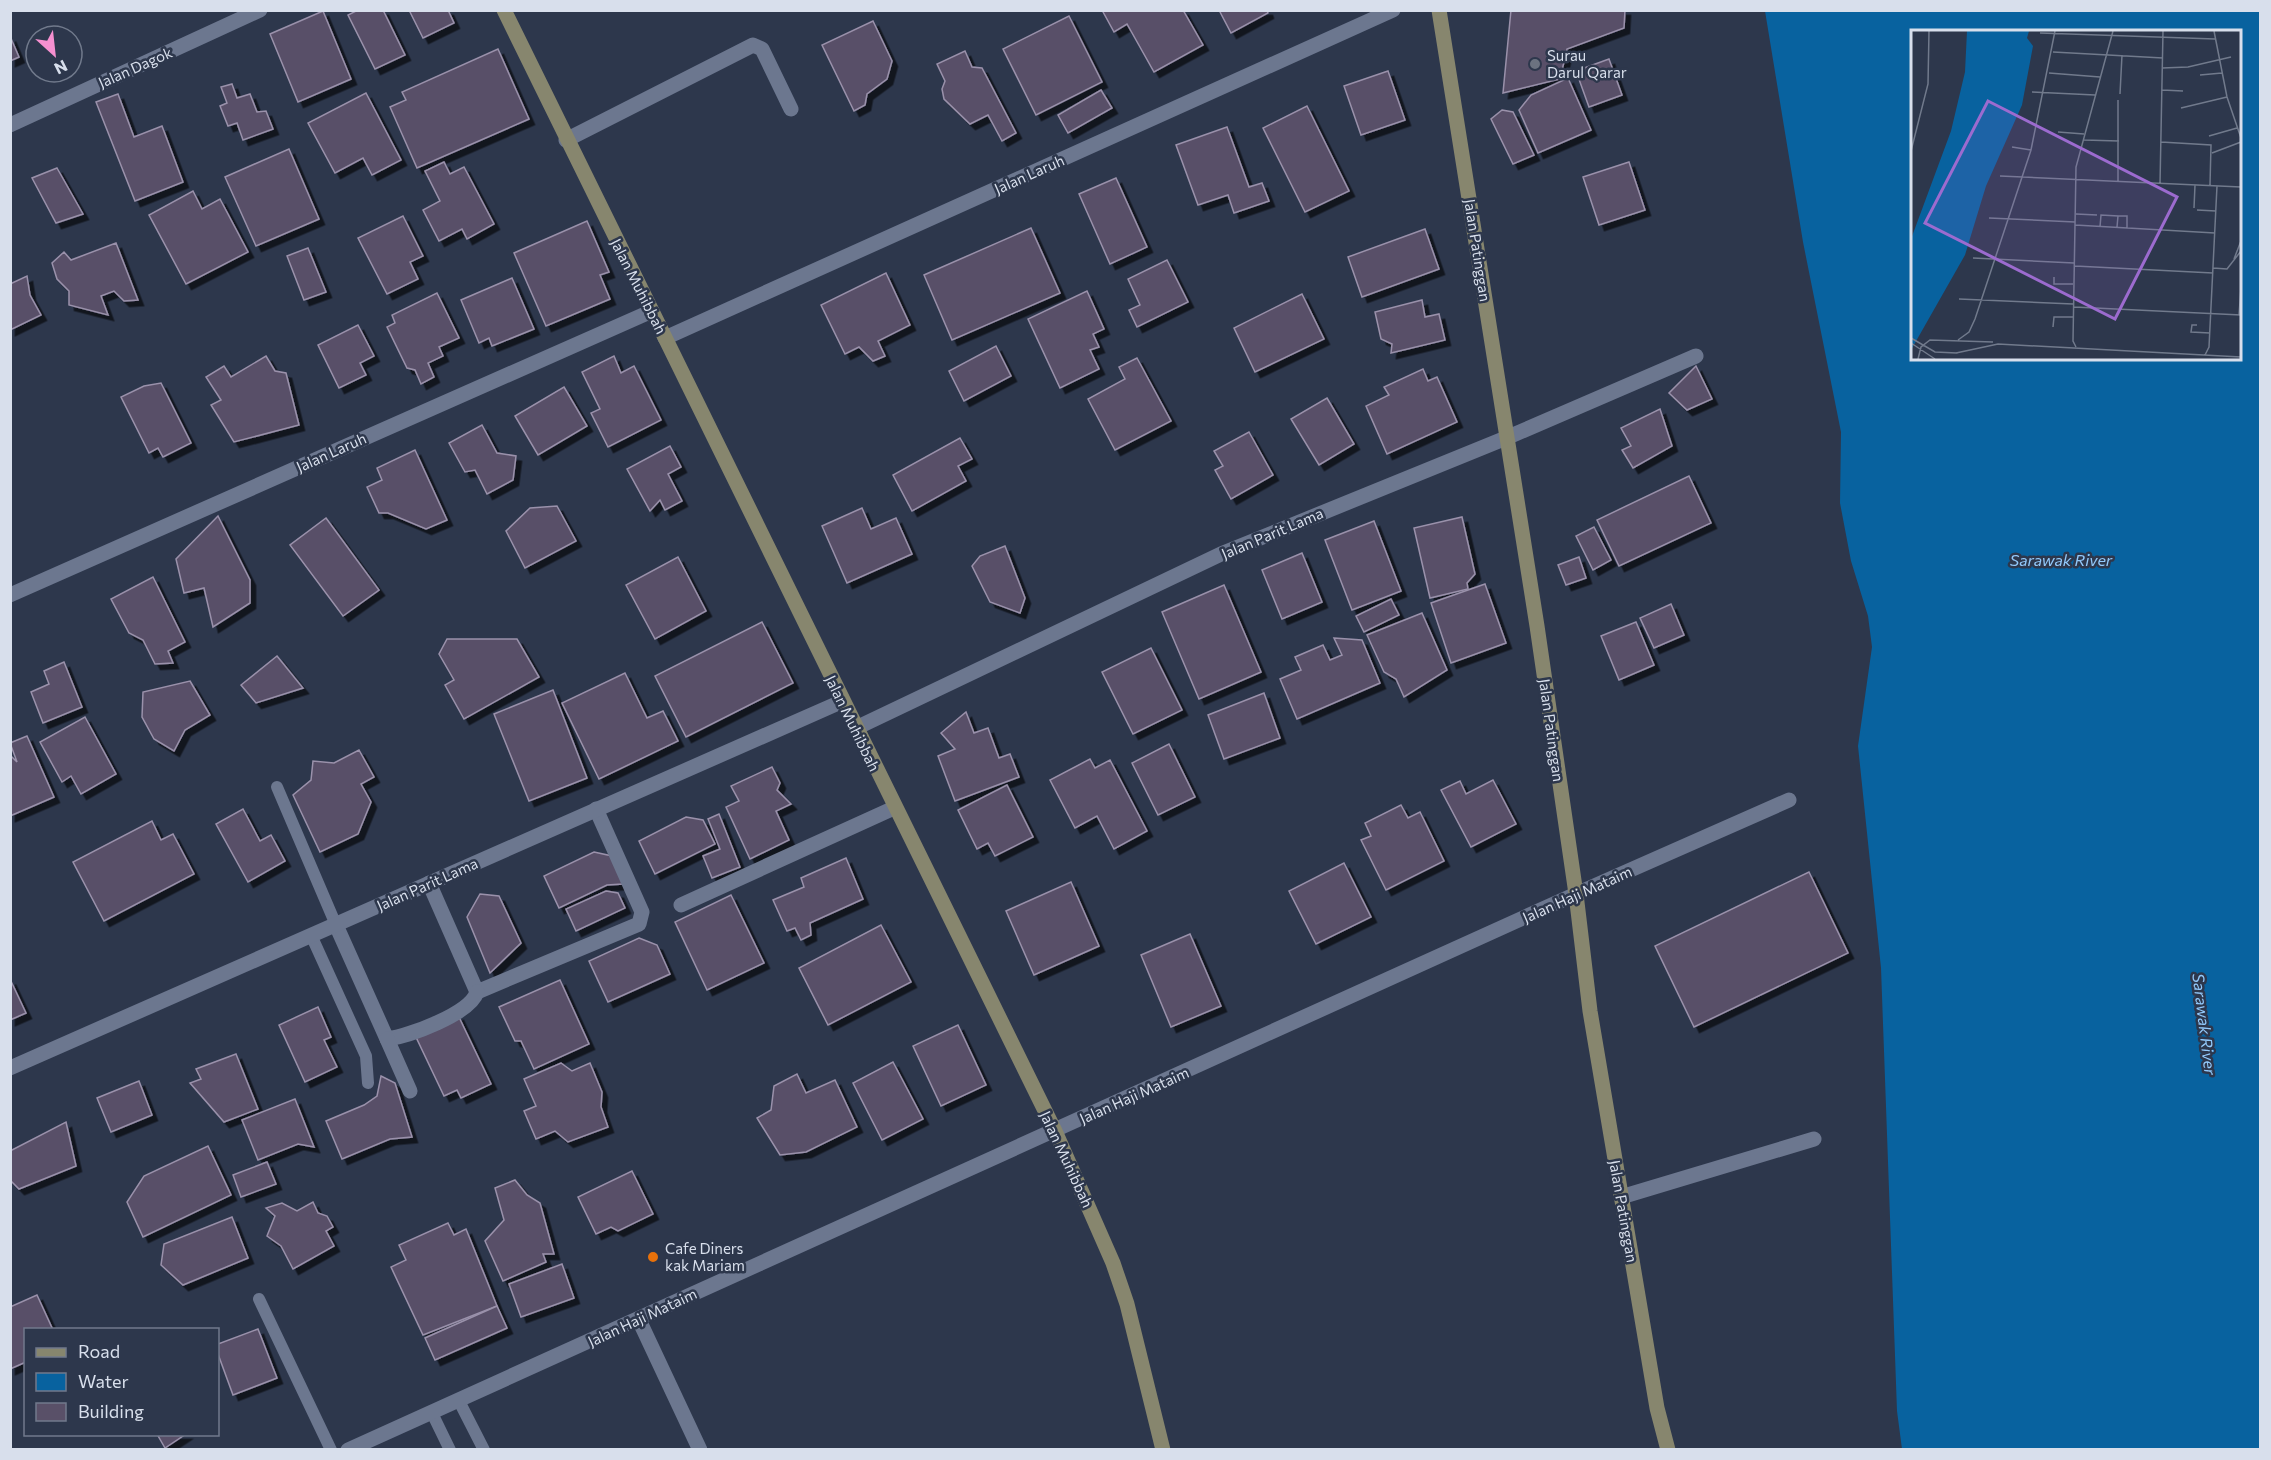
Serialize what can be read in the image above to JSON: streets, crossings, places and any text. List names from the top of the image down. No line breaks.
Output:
{"streets":{"main road":["Jalan Patinggan","Jalan Muhibbah"],"street":["Jalan Dagok","Jalan Laruh","Jalan Parit Lama","Jalan Haji Mataim"]},"crossings":[["Jalan Laruh","Jalan Muhibbah"],["Jalan Patinggan","Jalan Parit Lama"],["Jalan Patinggan","Jalan Haji Mataim"],["Jalan Muhibbah","Jalan Parit Lama"],["Jalan Muhibbah","Jalan Haji Mataim"]],"water":["Sarawak River"],"places":["Surau Darul Qarar","Cafe Diners kak Mariam"],"legend":["Road","Water","Building"],"north":"bottom right"}
